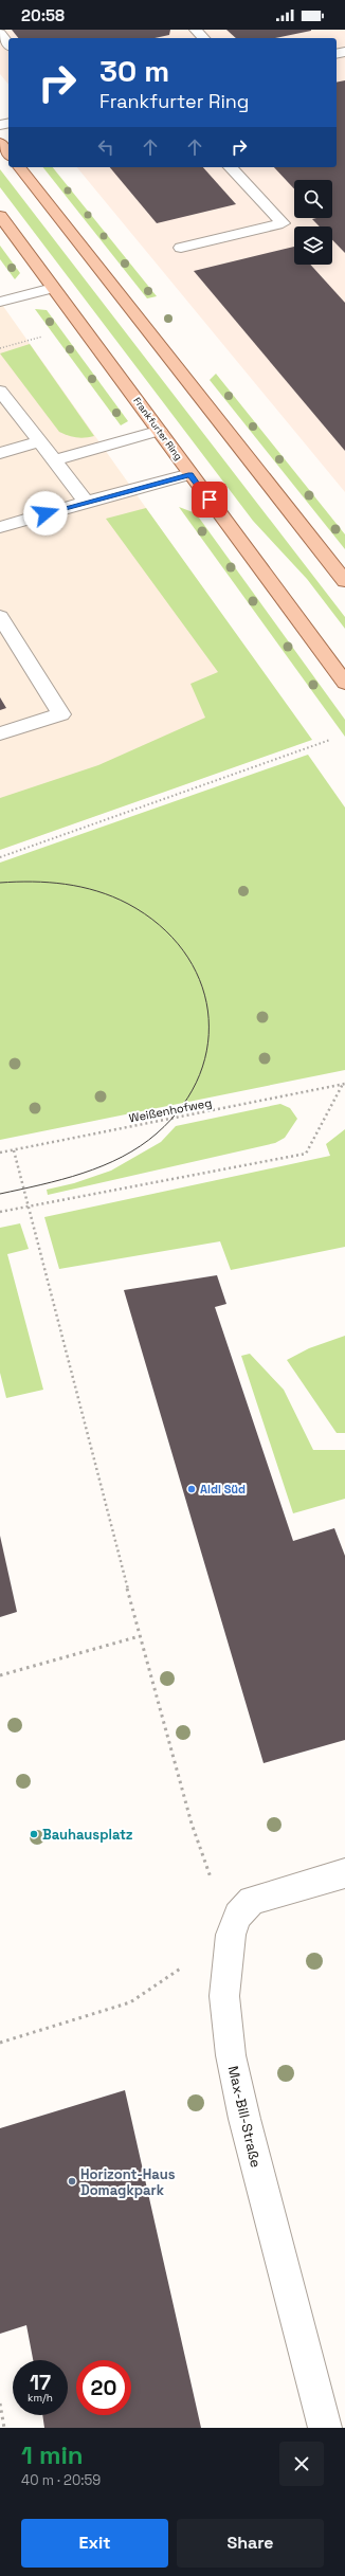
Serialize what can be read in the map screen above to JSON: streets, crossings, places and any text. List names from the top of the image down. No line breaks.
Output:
{"streets":{"main road":["Frankfurter Ring"],"street":["Max-Bill-Straße"],"path":["Weißenhofweg"]},"places":["Aldi Süd","Bauhausplatz","Horizont-Haus Domagkpark"],"page":{"status":"20:58","turn":["30 m","Frankfurter Ring"],"speed":"17 km/h","limit":"20","heading":["1 min","40 m · 20:59"],"buttons":["Exit","Share"]}}
